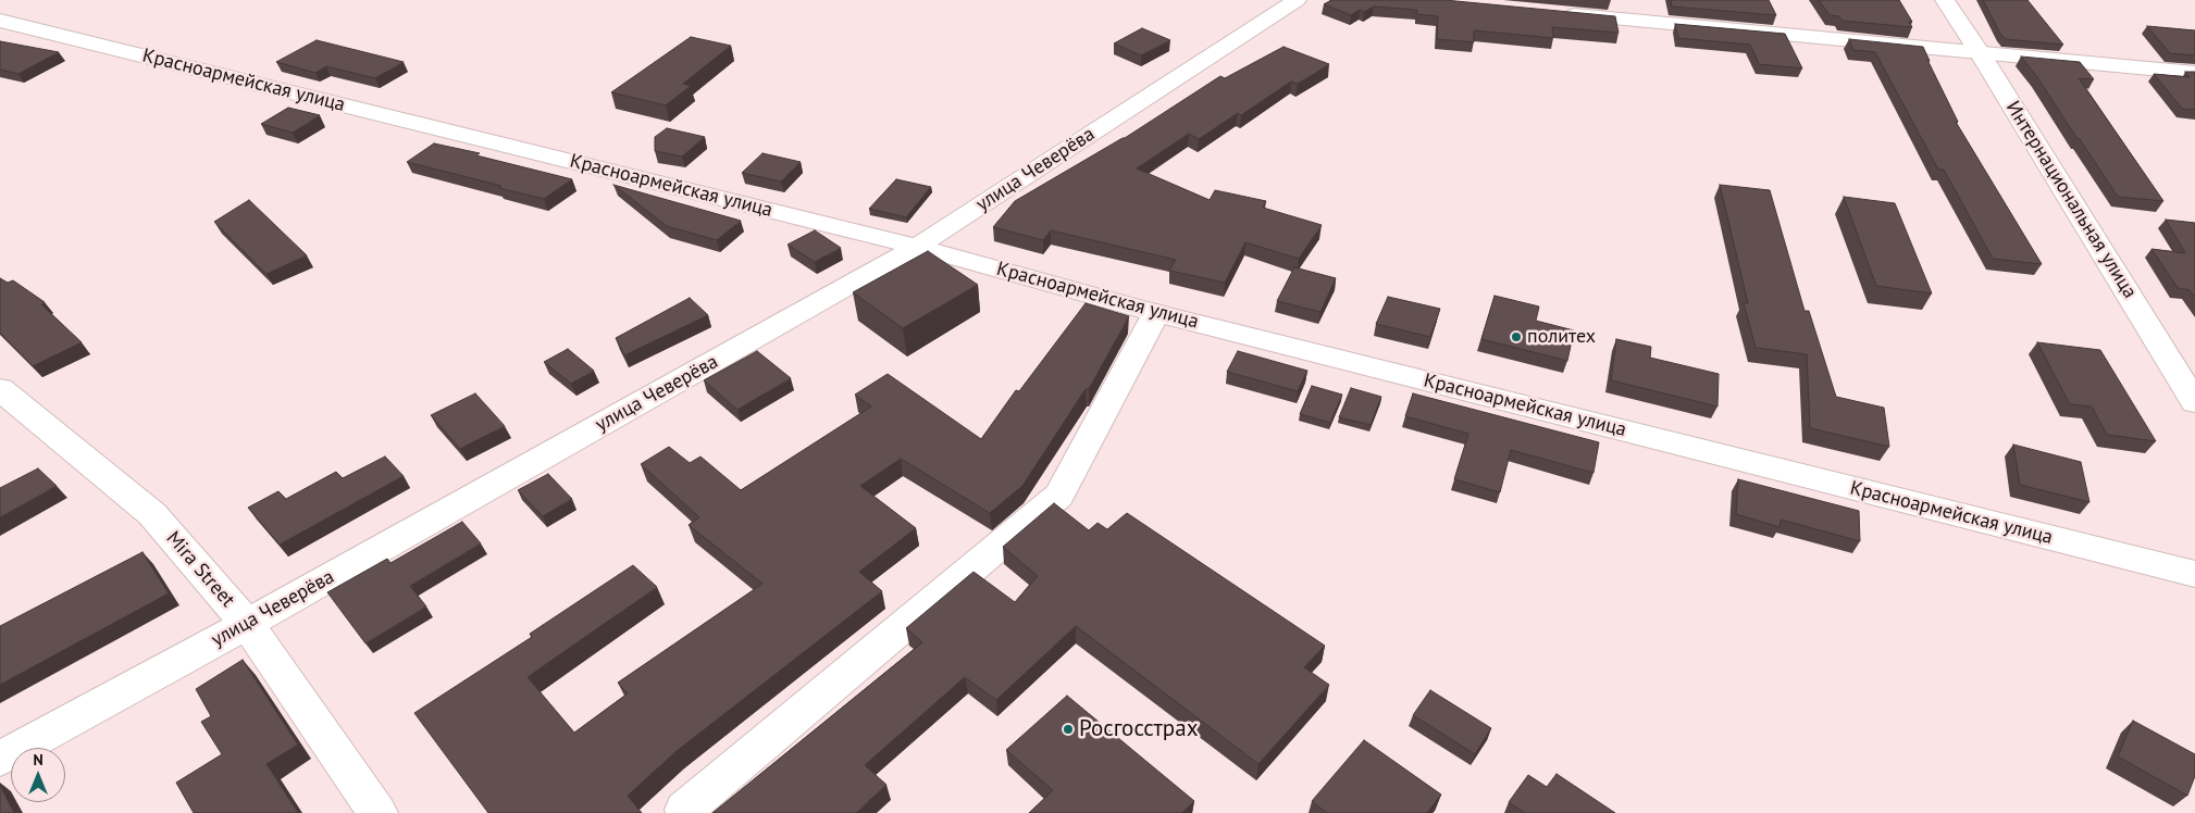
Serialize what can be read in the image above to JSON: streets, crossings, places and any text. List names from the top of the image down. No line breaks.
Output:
{"streets":{"main road":["Красноармейская улица","улица Чеверёва","Интернациональная улица","Mira Street"]},"crossings":[["Красноармейская улица","улица Чеверёва"],["улица Чеверёва","Mira Street"]],"places":["политех","Росгосстрах"],"north":"top"}
